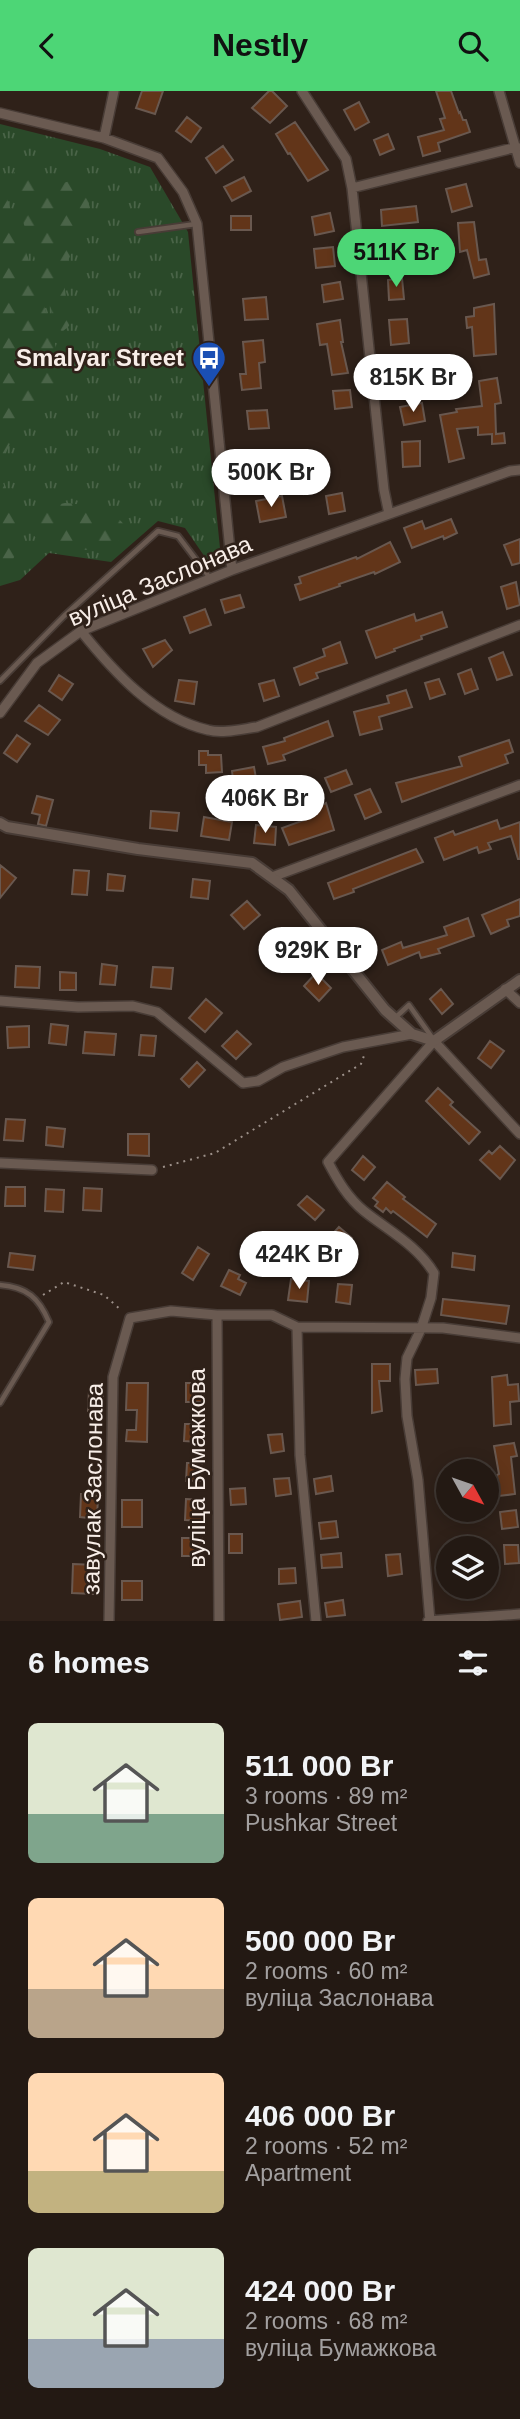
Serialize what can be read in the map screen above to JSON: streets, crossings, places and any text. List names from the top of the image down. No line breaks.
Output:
{"streets":{"street":["вуліца Заслонава","вуліца Бумажкова","завулак Заслонава"]},"places":{"bus stop":["Smalyar Street"]},"north":"bottom right","page":{"header":"Nestly","price":["511K Br","815K Br","500K Br","406K Br","929K Br","424K Br"],"heading":"6 homes","list":[{"name":"511 000 Br","note":"3 rooms · 89 m² · Pushkar Street"},{"name":"500 000 Br","note":"2 rooms · 60 m² · вуліца Заслонава"},{"name":"406 000 Br","note":"2 rooms · 52 m² · Apartment"},{"name":"424 000 Br","note":"2 rooms · 68 m² · вуліца Бумажкова"}]}}
